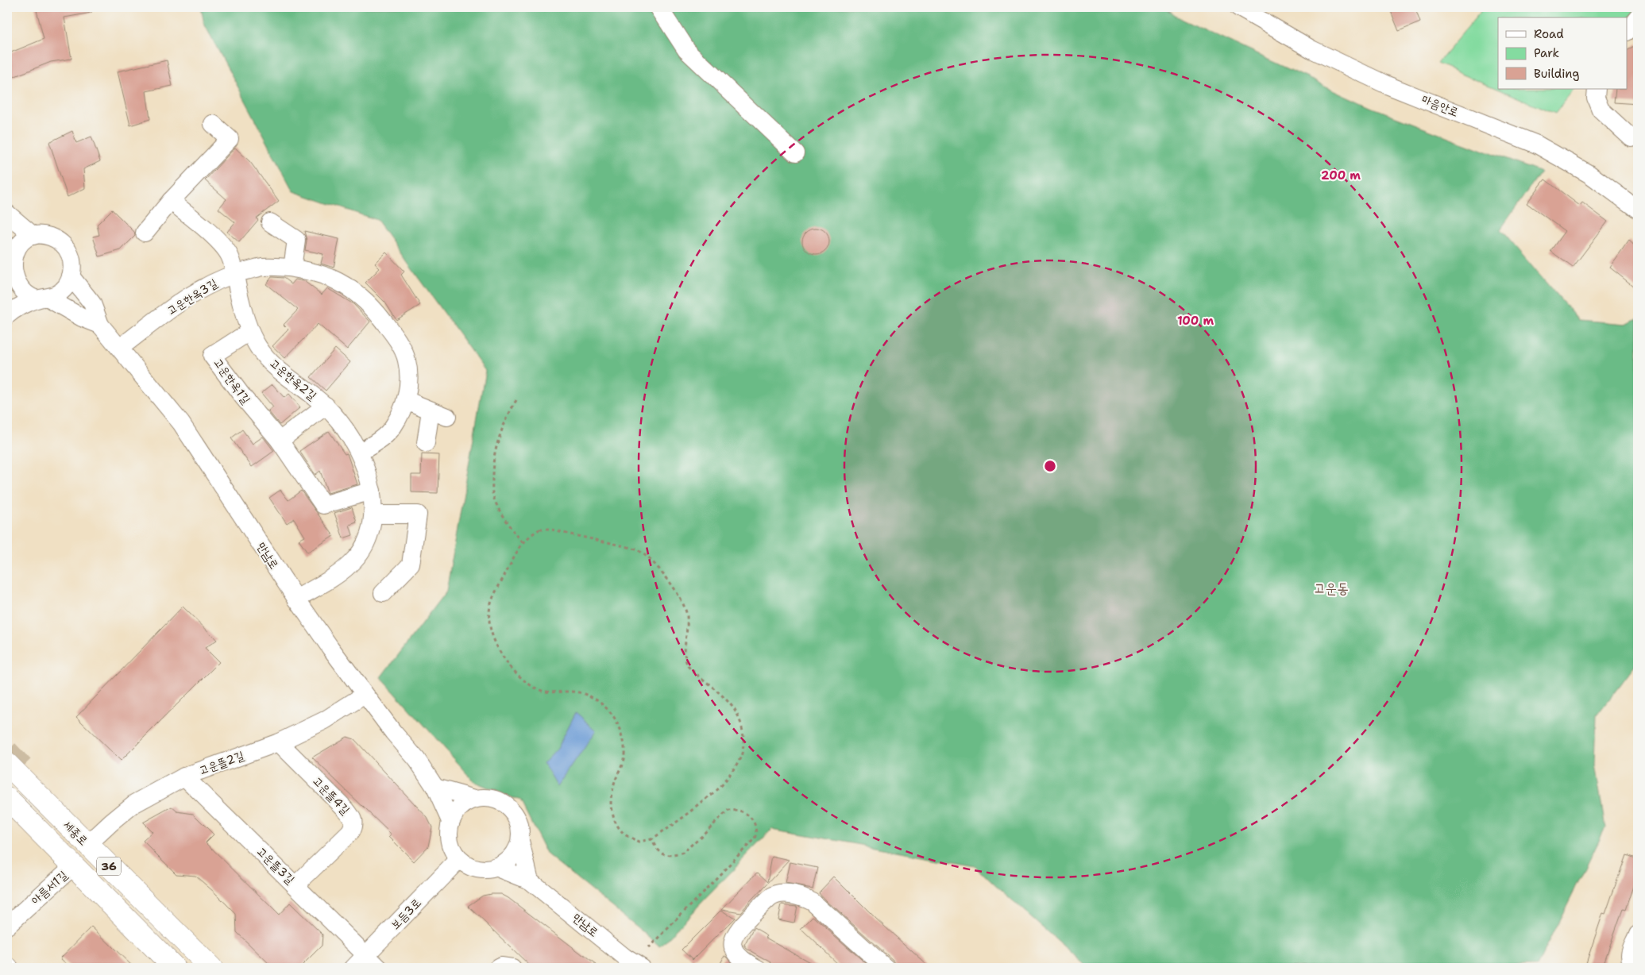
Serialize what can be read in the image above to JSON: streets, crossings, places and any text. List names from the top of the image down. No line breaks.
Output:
{"streets":{"main road":["세종로","36"],"street":["마음안로","고운한옥3길","고운한옥2길","고운한옥1길","만남로","고운뜰2길","고운뜰4길","고운뜰3길","아름서1길","보듬3로"]},"crossings":[["고운한옥3길","고운한옥2길"],["고운한옥3길","만남로"],["고운한옥2길","고운한옥1길"],["고운한옥2길","만남로"],["만남로","고운뜰2길"],["만남로","보듬3로"],["고운뜰2길","고운뜰4길"],["고운뜰2길","세종로"],["고운뜰2길","고운뜰3길"],["고운뜰4길","고운뜰3길"],["세종로","아름서1길"],["고운뜰3길","보듬3로"]],"districts":["고운동"],"legend":["Road","Park","Building"],"rings":["200 m","100 m"]}
